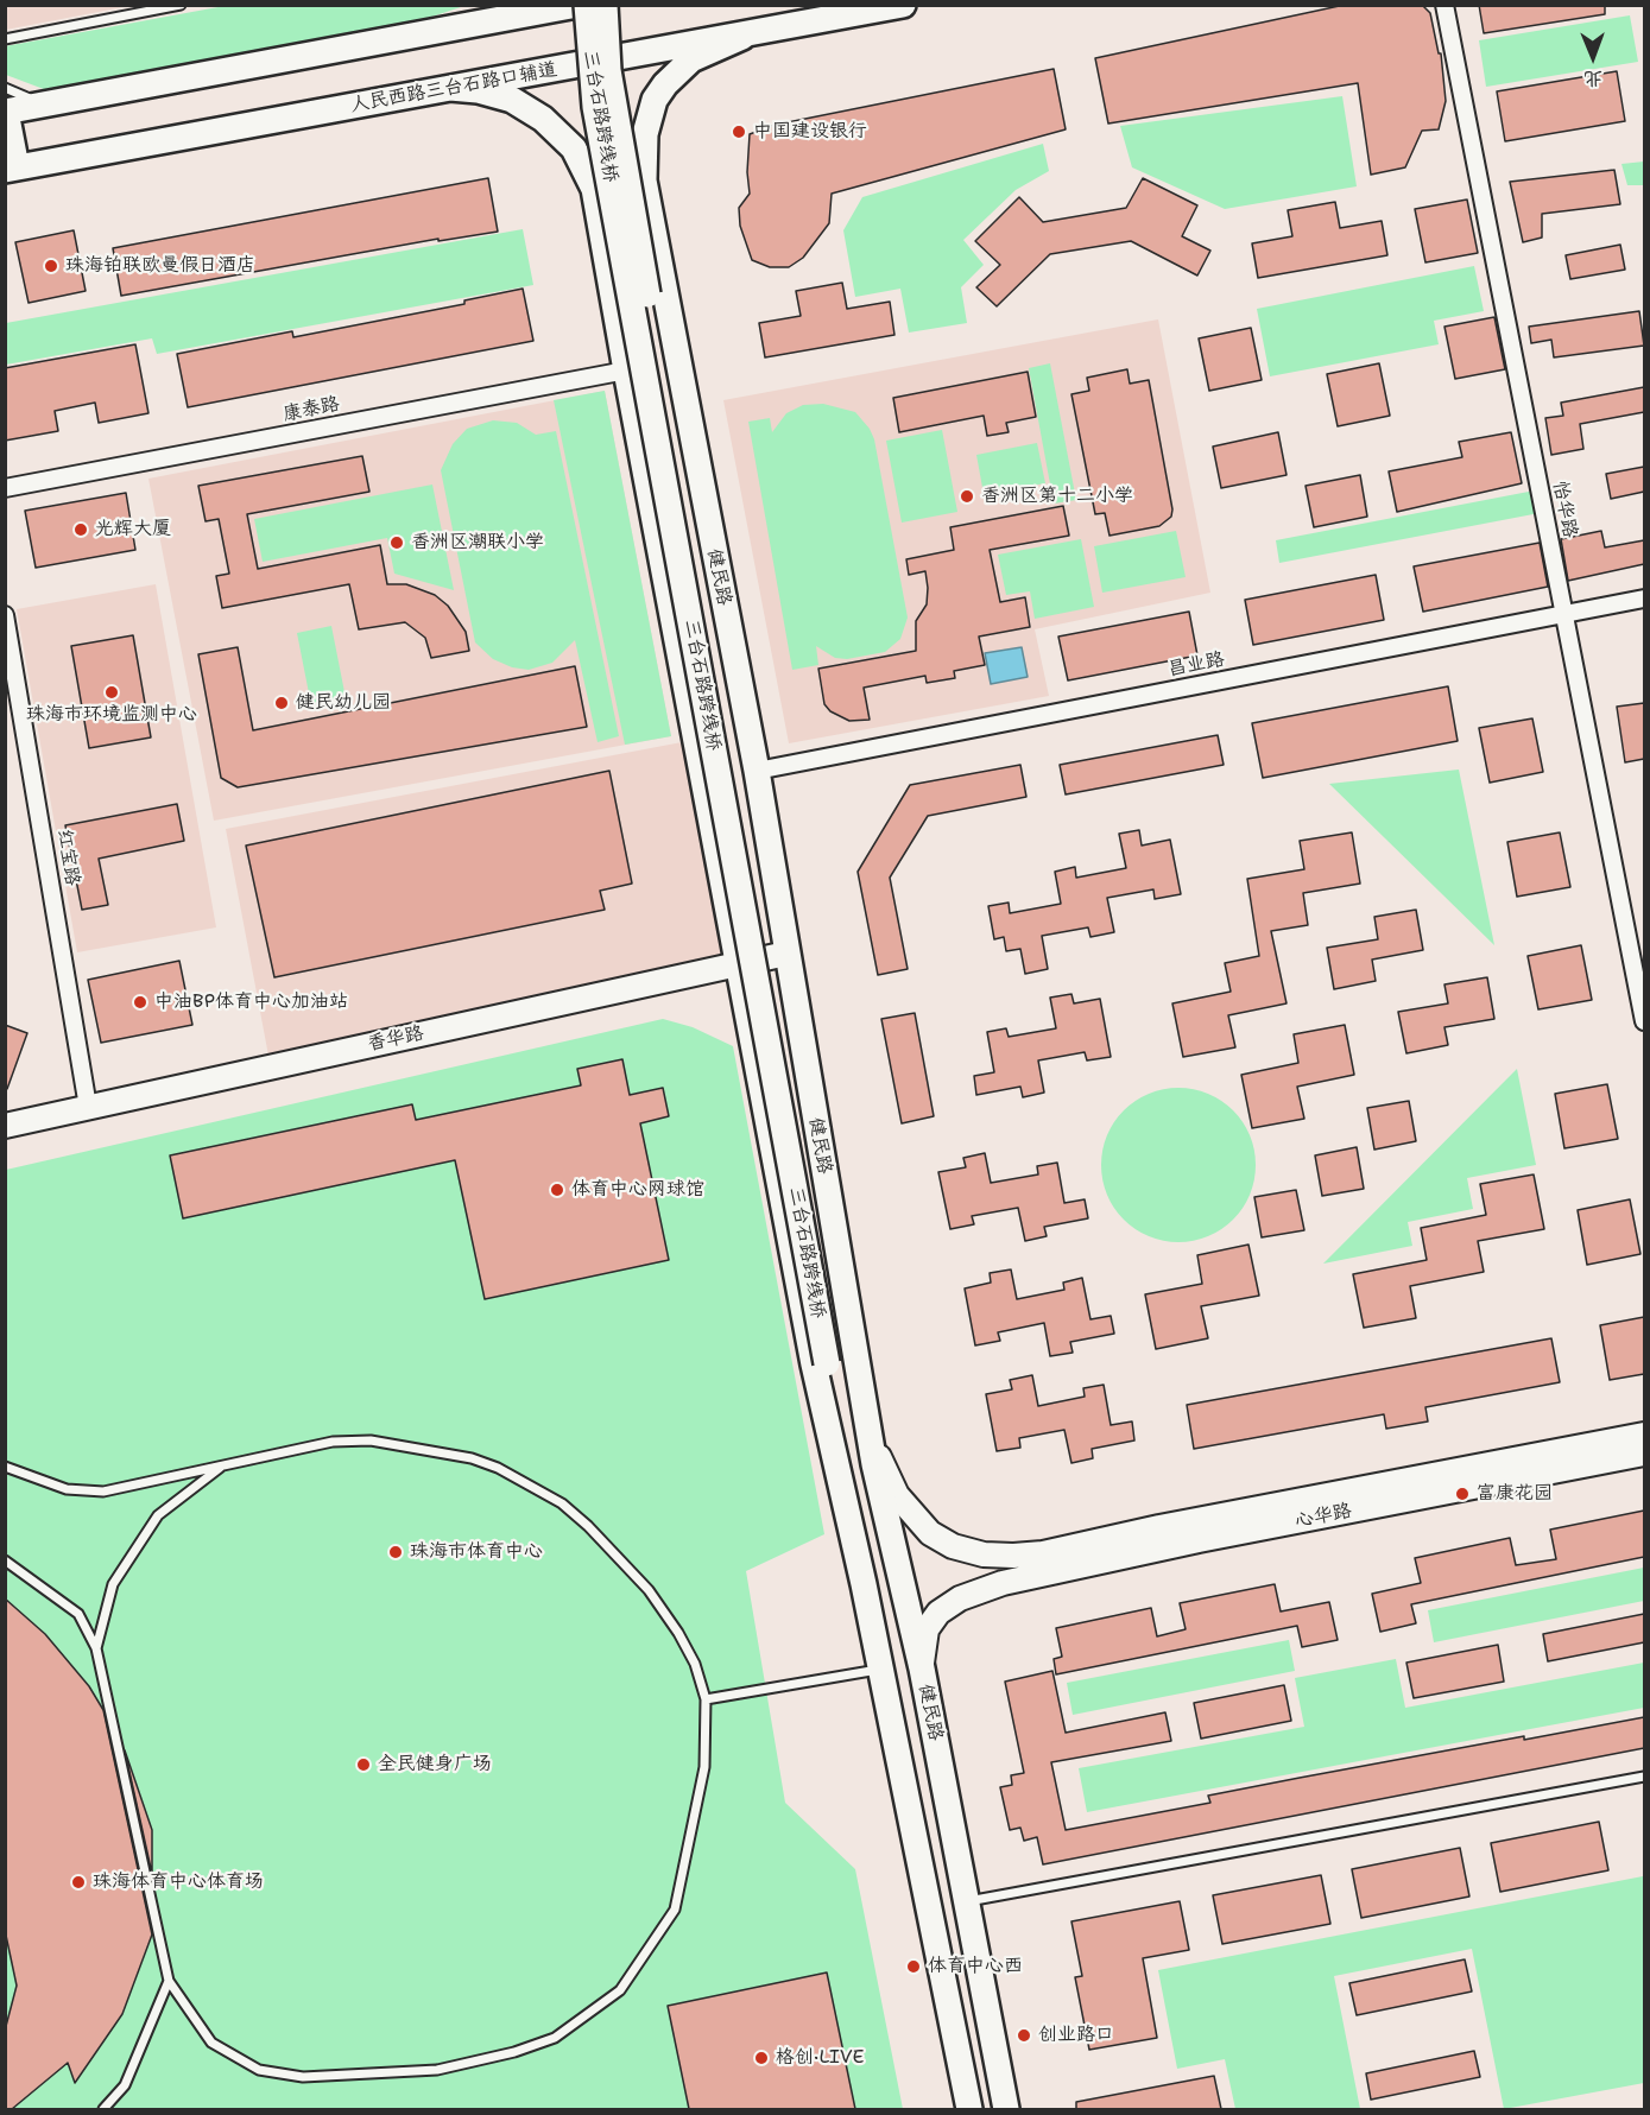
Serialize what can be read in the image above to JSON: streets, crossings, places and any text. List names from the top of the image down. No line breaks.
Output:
{"streets":{"main road":["人民西路三台石路口辅道","三台石路跨线桥","健民路"],"street":["康泰路","怡华路","昌业路","红宝路","香华路","心华路"]},"crossings":[["人民西路三台石路口辅道","健民路"],["康泰路","健民路"],["怡华路","昌业路"],["健民路","昌业路"],["健民路","香华路"],["健民路","心华路"],["红宝路","香华路"]],"places":["中国建设银行","珠海铂联欧曼假日酒店","香洲区第十二小学","光辉大厦","香洲区潮联小学","珠海市环境监测中心","健民幼儿园","中油BP体育中心加油站","体育中心网球馆","富康花园","珠海市体育中心","全民健身广场","珠海体育中心体育场","体育中心西","创业路口","格创·LIVE"],"north":"bottom"}
